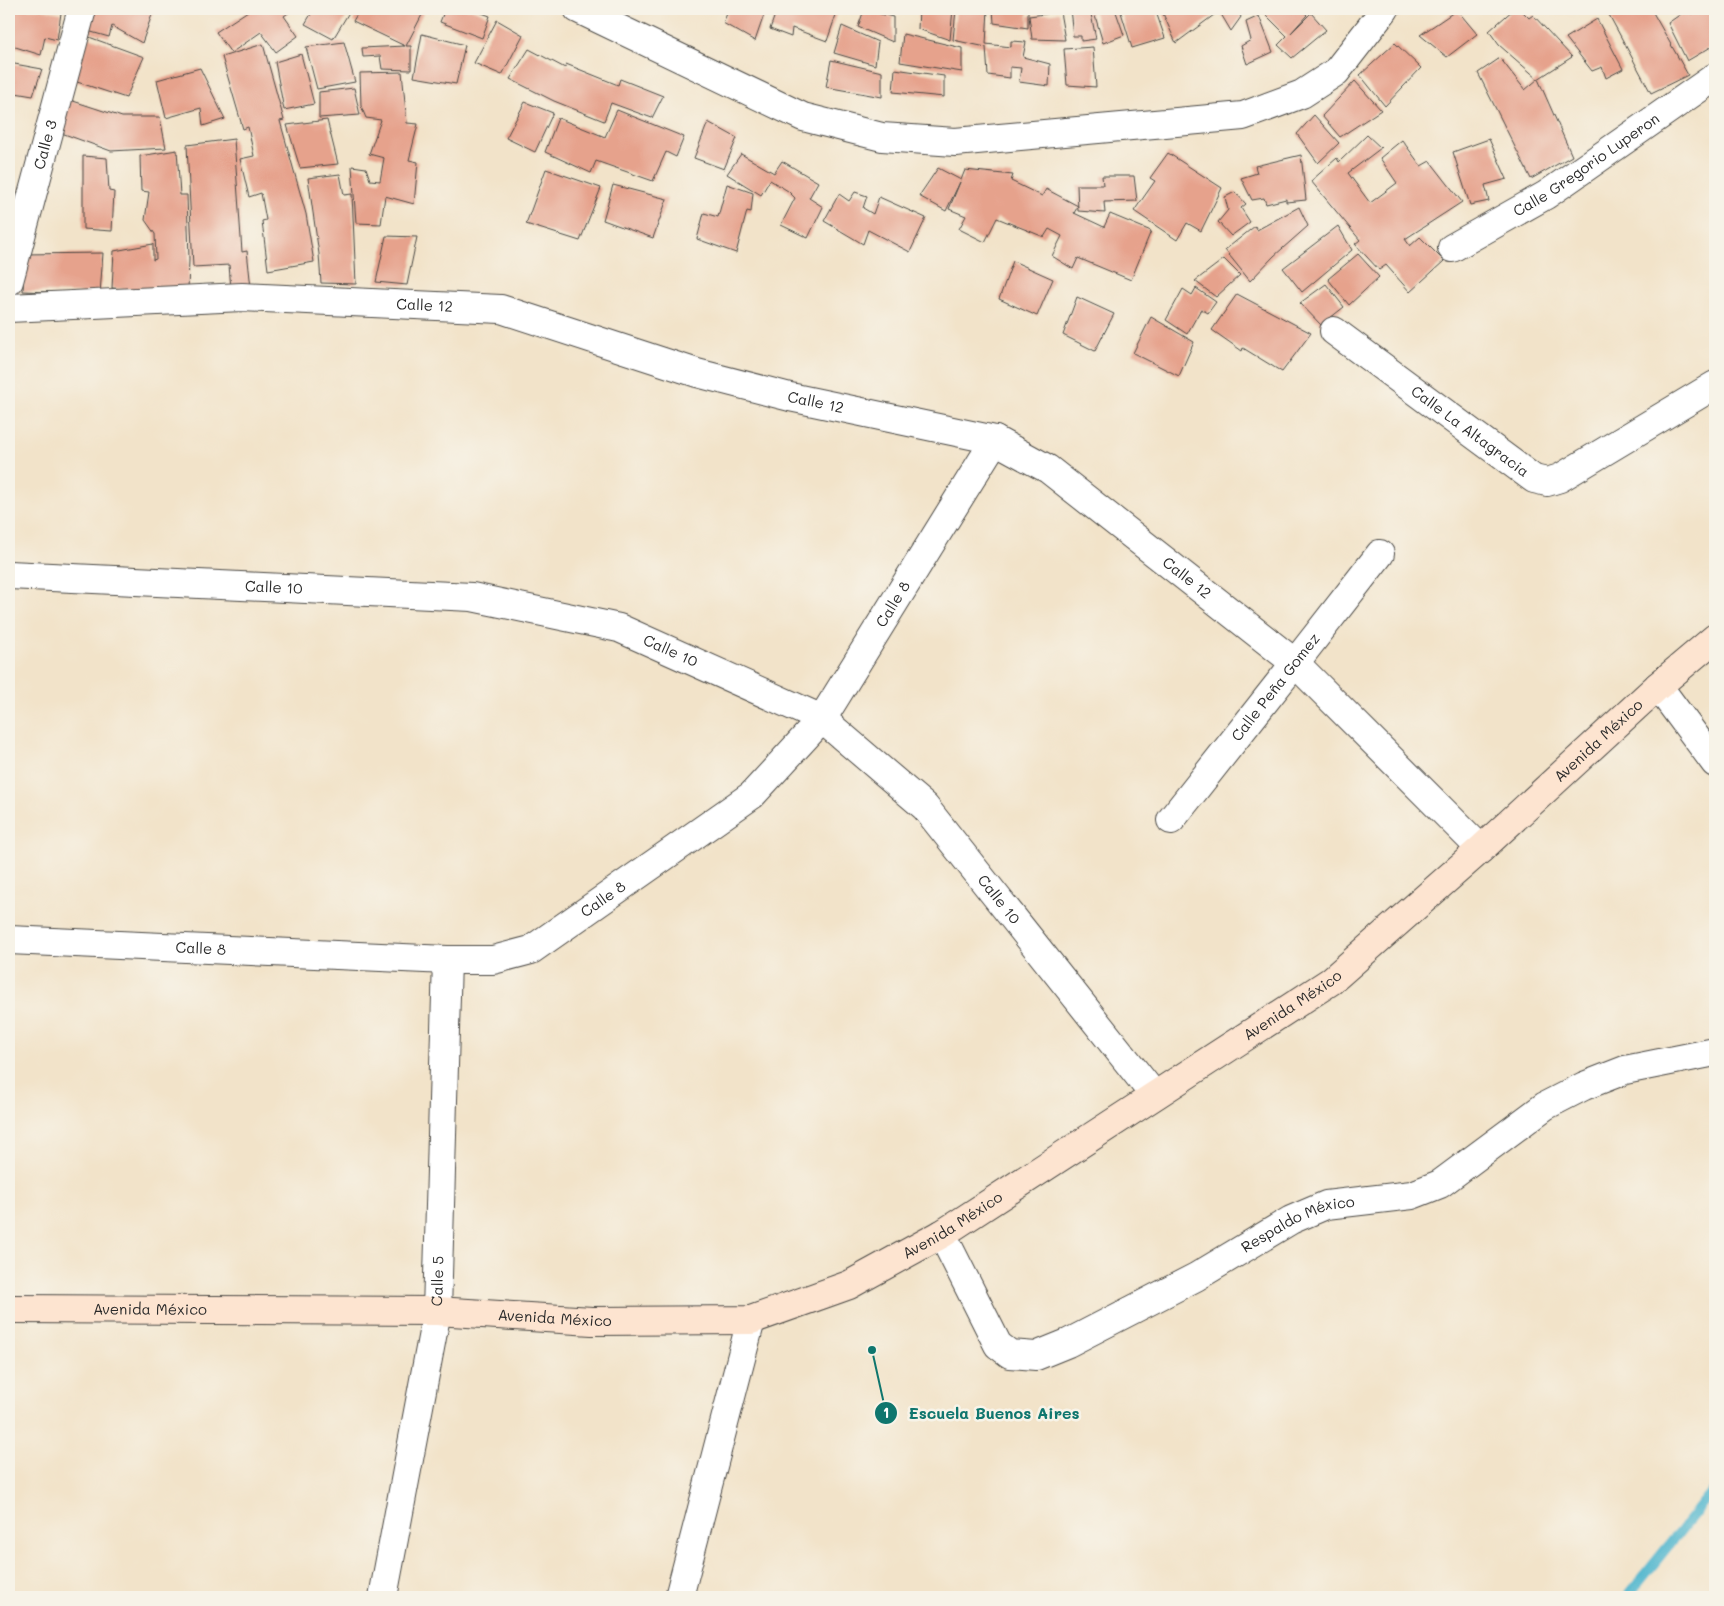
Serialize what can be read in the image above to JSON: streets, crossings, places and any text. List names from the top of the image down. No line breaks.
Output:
{"streets":{"street":["Calle 3","Calle Gregorio Luperon","Calle 12","Calle La Altagracia","Calle 10","Calle 8","Calle Peña Gomez","Avenida México","Respaldo México","Calle 5"]},"crossings":[["Calle 12","Calle 8"],["Calle 12","Calle Peña Gomez"],["Calle 12","Avenida México"],["Calle 10","Calle 8"],["Calle 10","Avenida México"],["Calle 8","Calle 5"],["Avenida México","Respaldo México"],["Avenida México","Calle 5"]],"places":["Escuela Buenos Aires"]}
